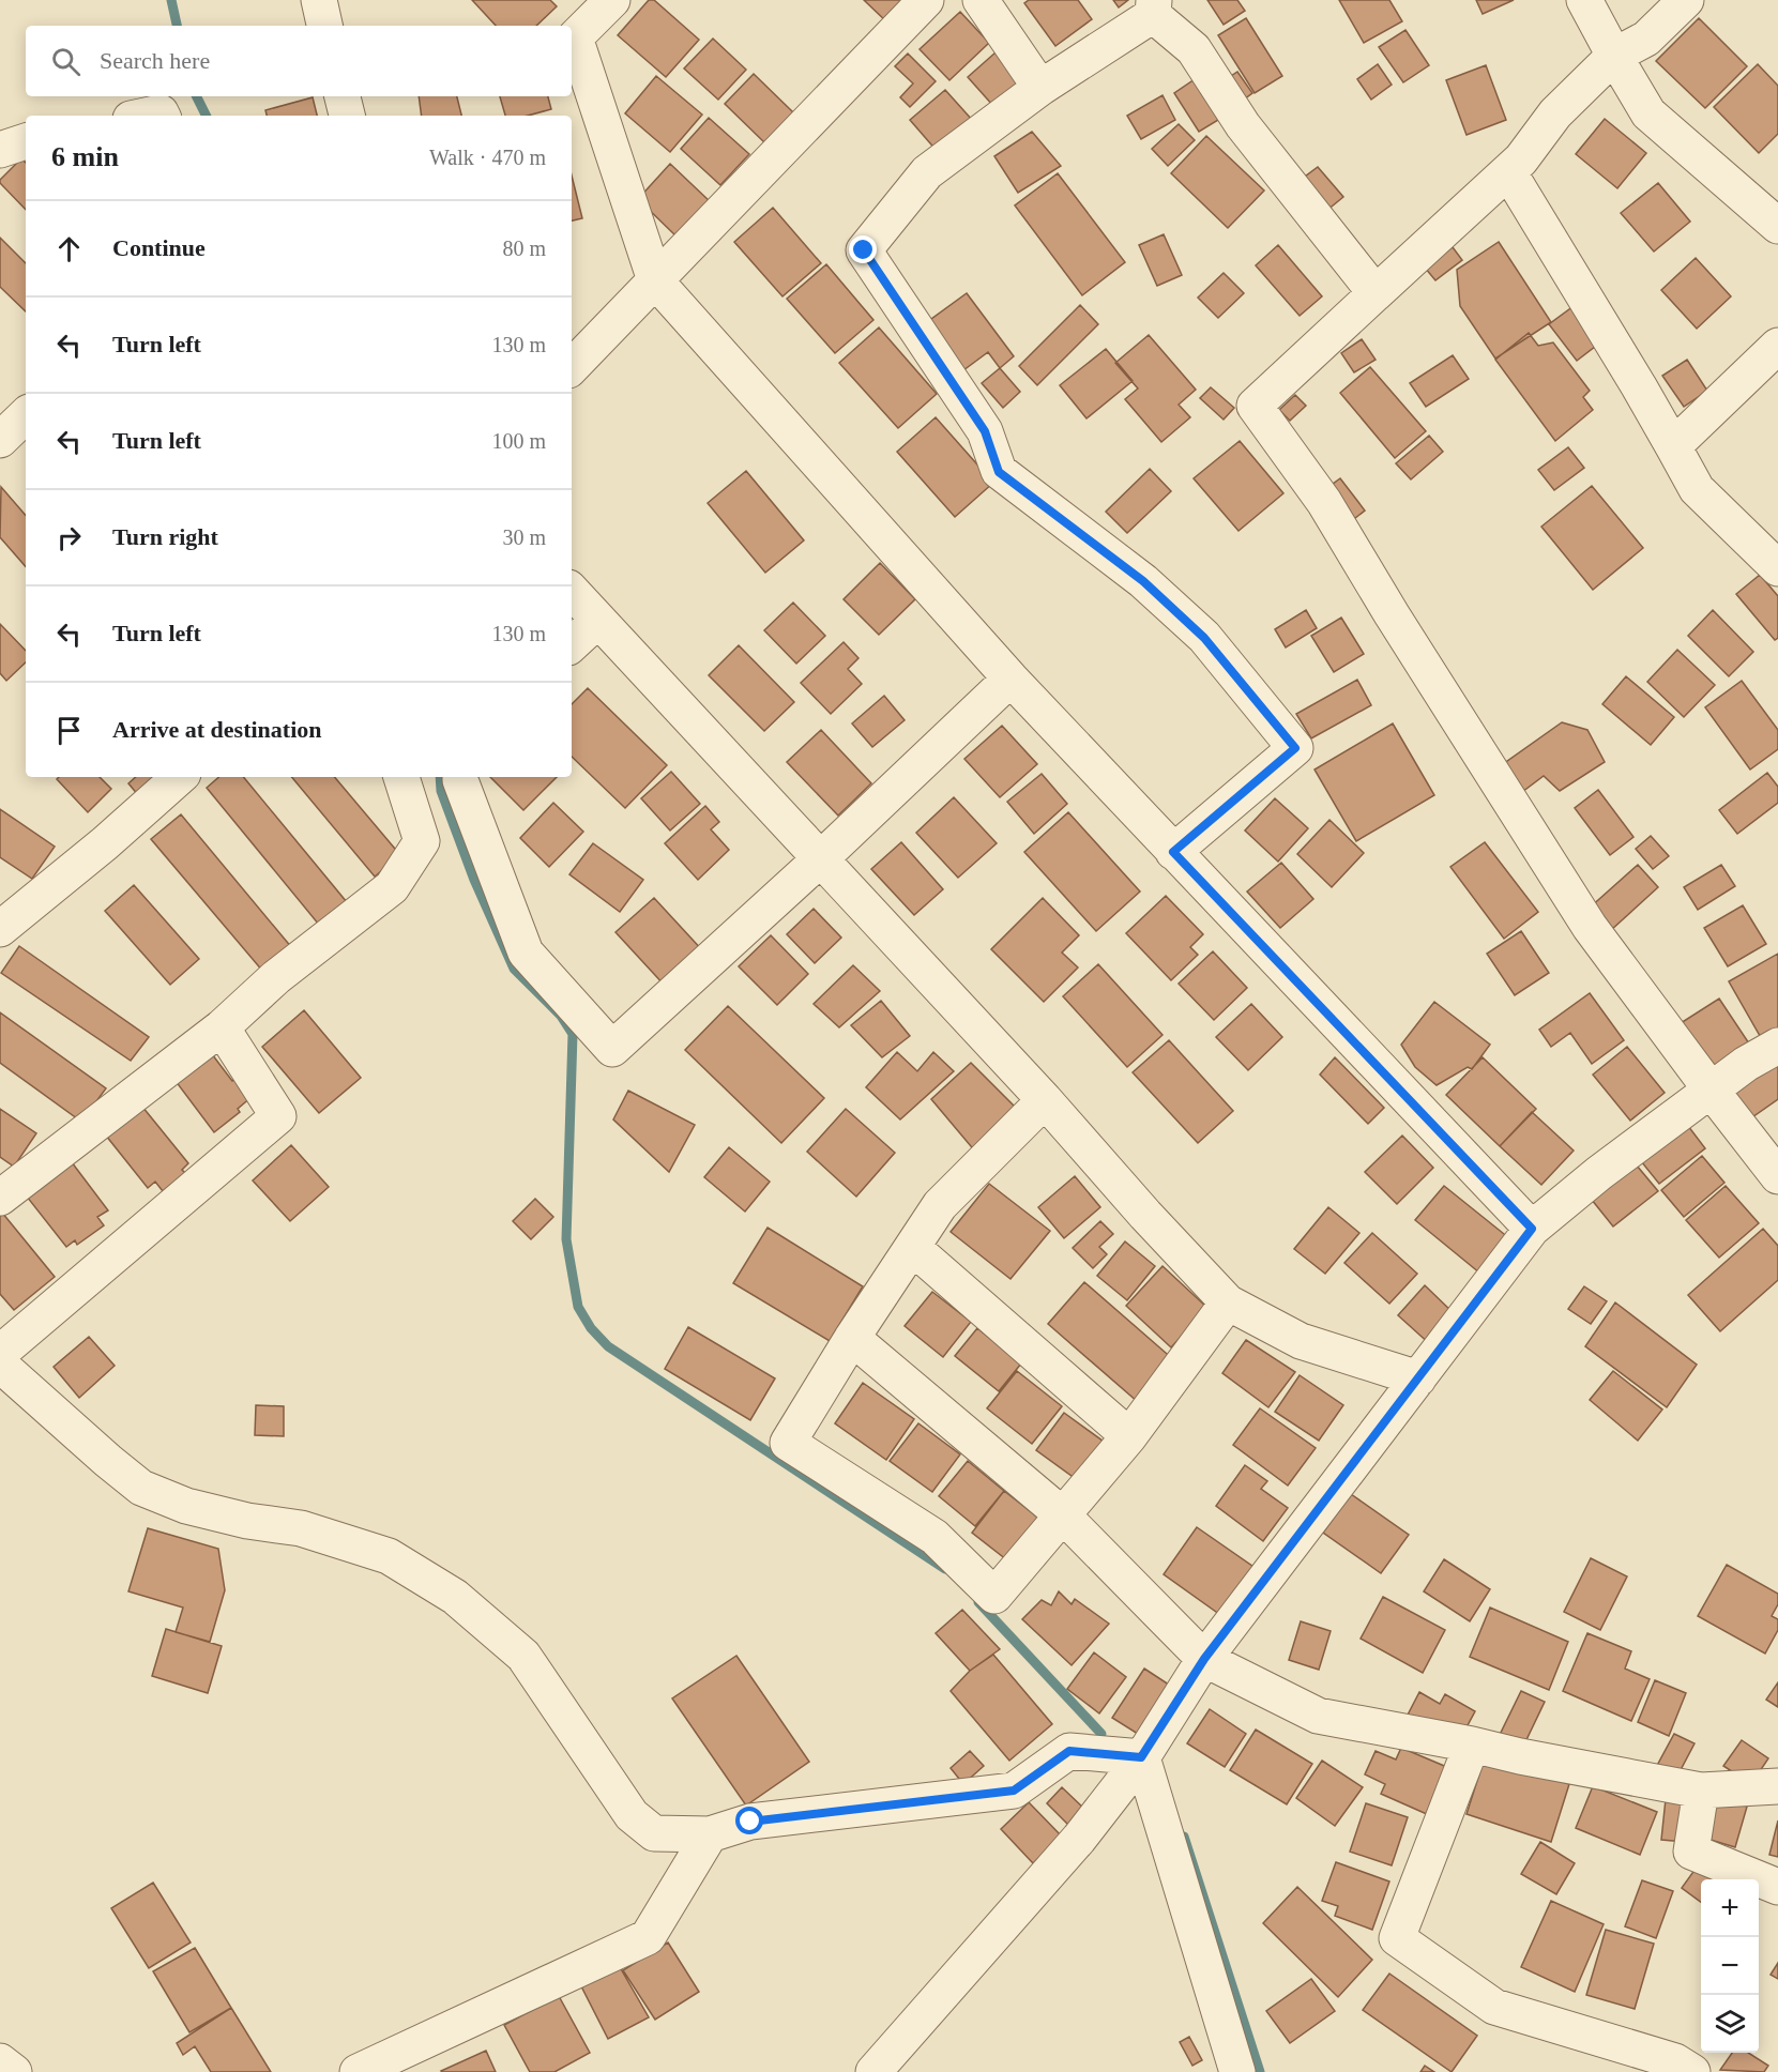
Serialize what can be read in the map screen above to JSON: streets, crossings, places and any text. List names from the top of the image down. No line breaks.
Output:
{"page":{"search":"Search here","heading":["6 min","Walk · 470 m"],"list":[["Continue","80 m"],["Turn left","130 m"],["Turn left","100 m"],["Turn right","30 m"],["Turn left","130 m"],"Arrive at destination"],"map_buttons":["+","−"]}}
